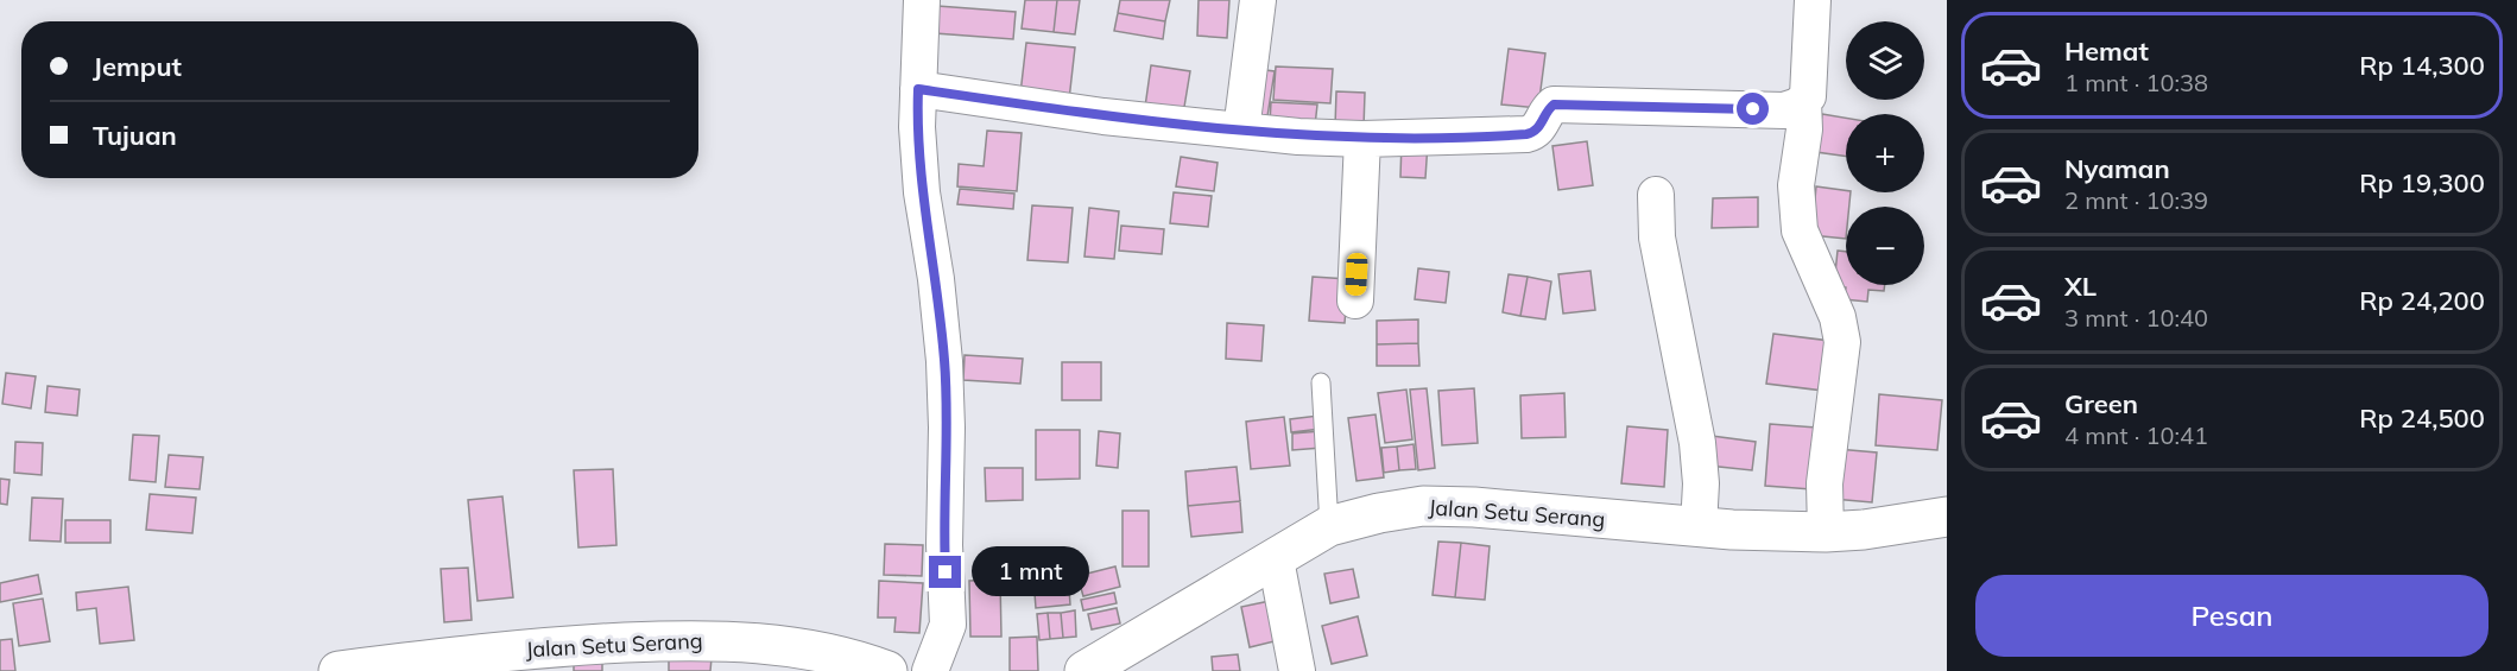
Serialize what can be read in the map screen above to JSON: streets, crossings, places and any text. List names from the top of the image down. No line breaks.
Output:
{"streets":{"street":["Jalan Setu Serang"]},"page":{"list":[{"name":"Hemat","note":"1 mnt · 10:38","value":"Rp 14,300"},{"name":"Nyaman","note":"2 mnt · 10:39","value":"Rp 19,300"},{"name":"XL","note":"3 mnt · 10:40","value":"Rp 24,200"},{"name":"Green","note":"4 mnt · 10:41","value":"Rp 24,500"}],"map_buttons":["+","−"],"banner":["Jemput","Tujuan"],"bubble":"1 mnt","buttons":"Pesan"}}
